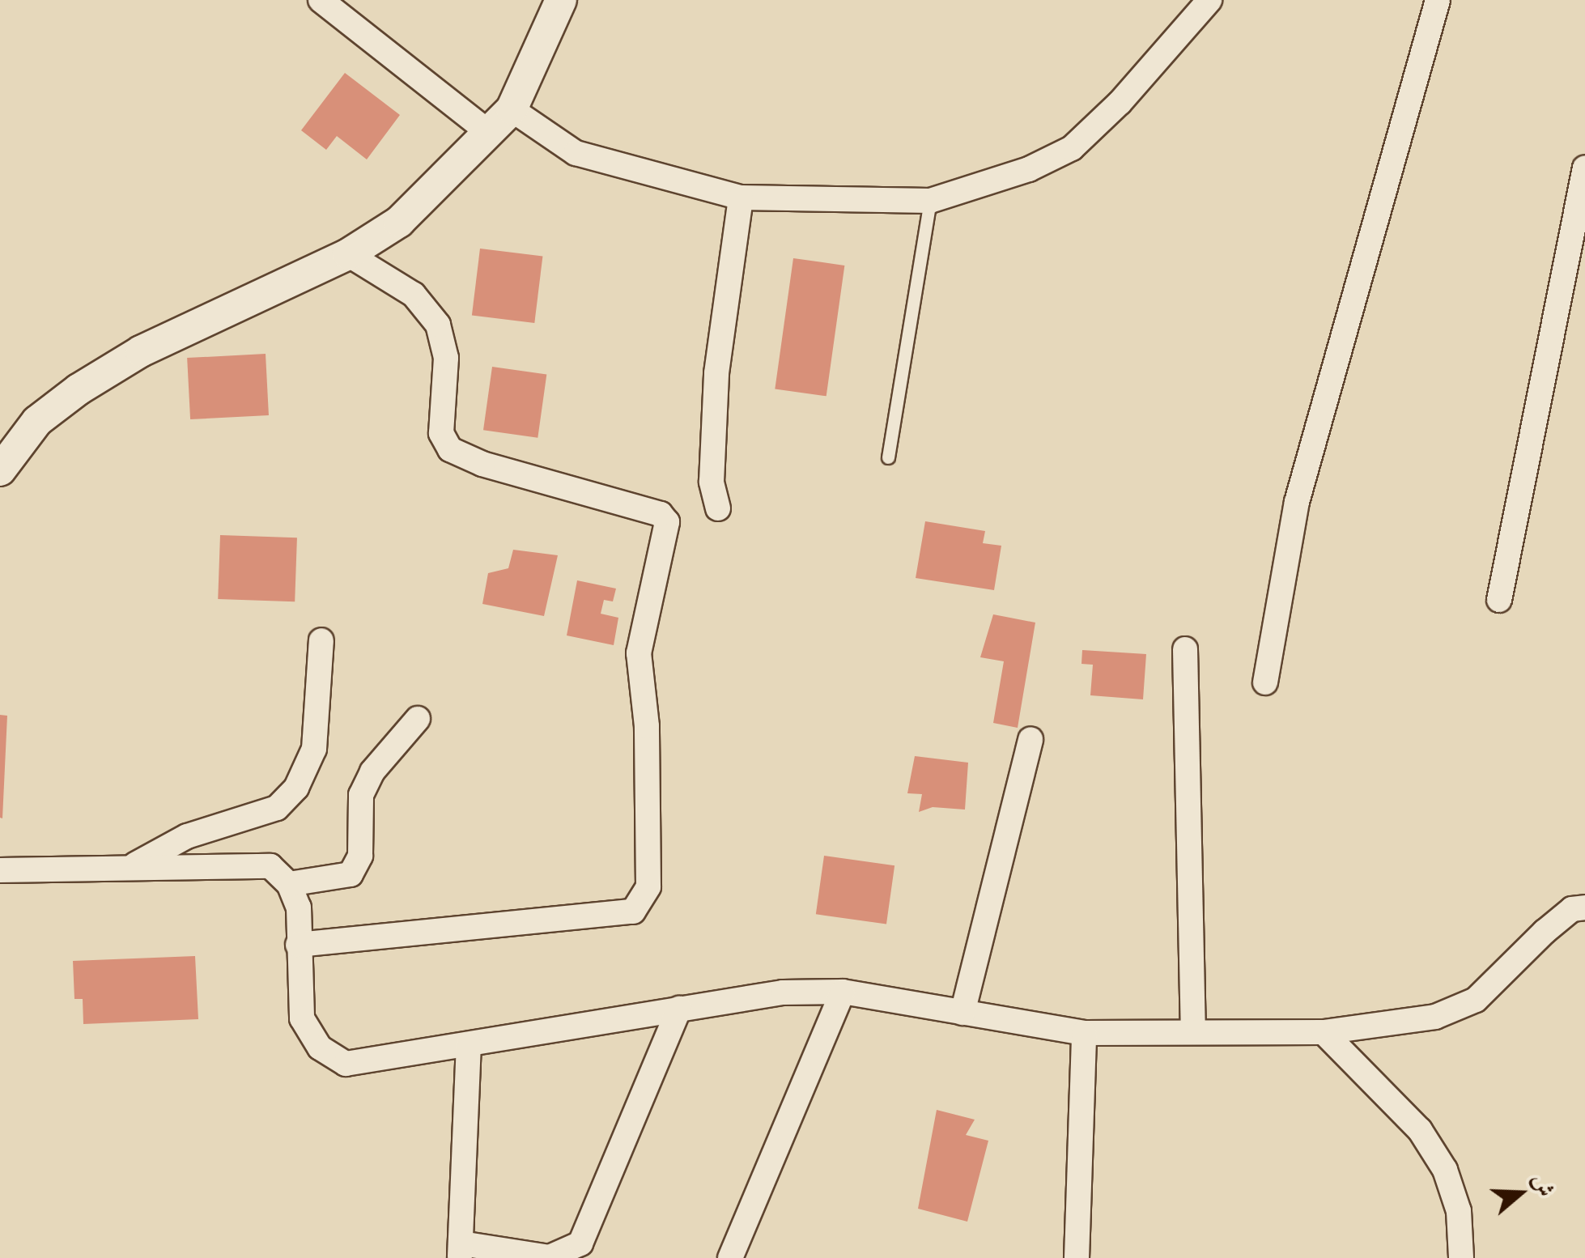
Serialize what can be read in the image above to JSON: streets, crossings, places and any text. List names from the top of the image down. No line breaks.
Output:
{"north":"right"}
